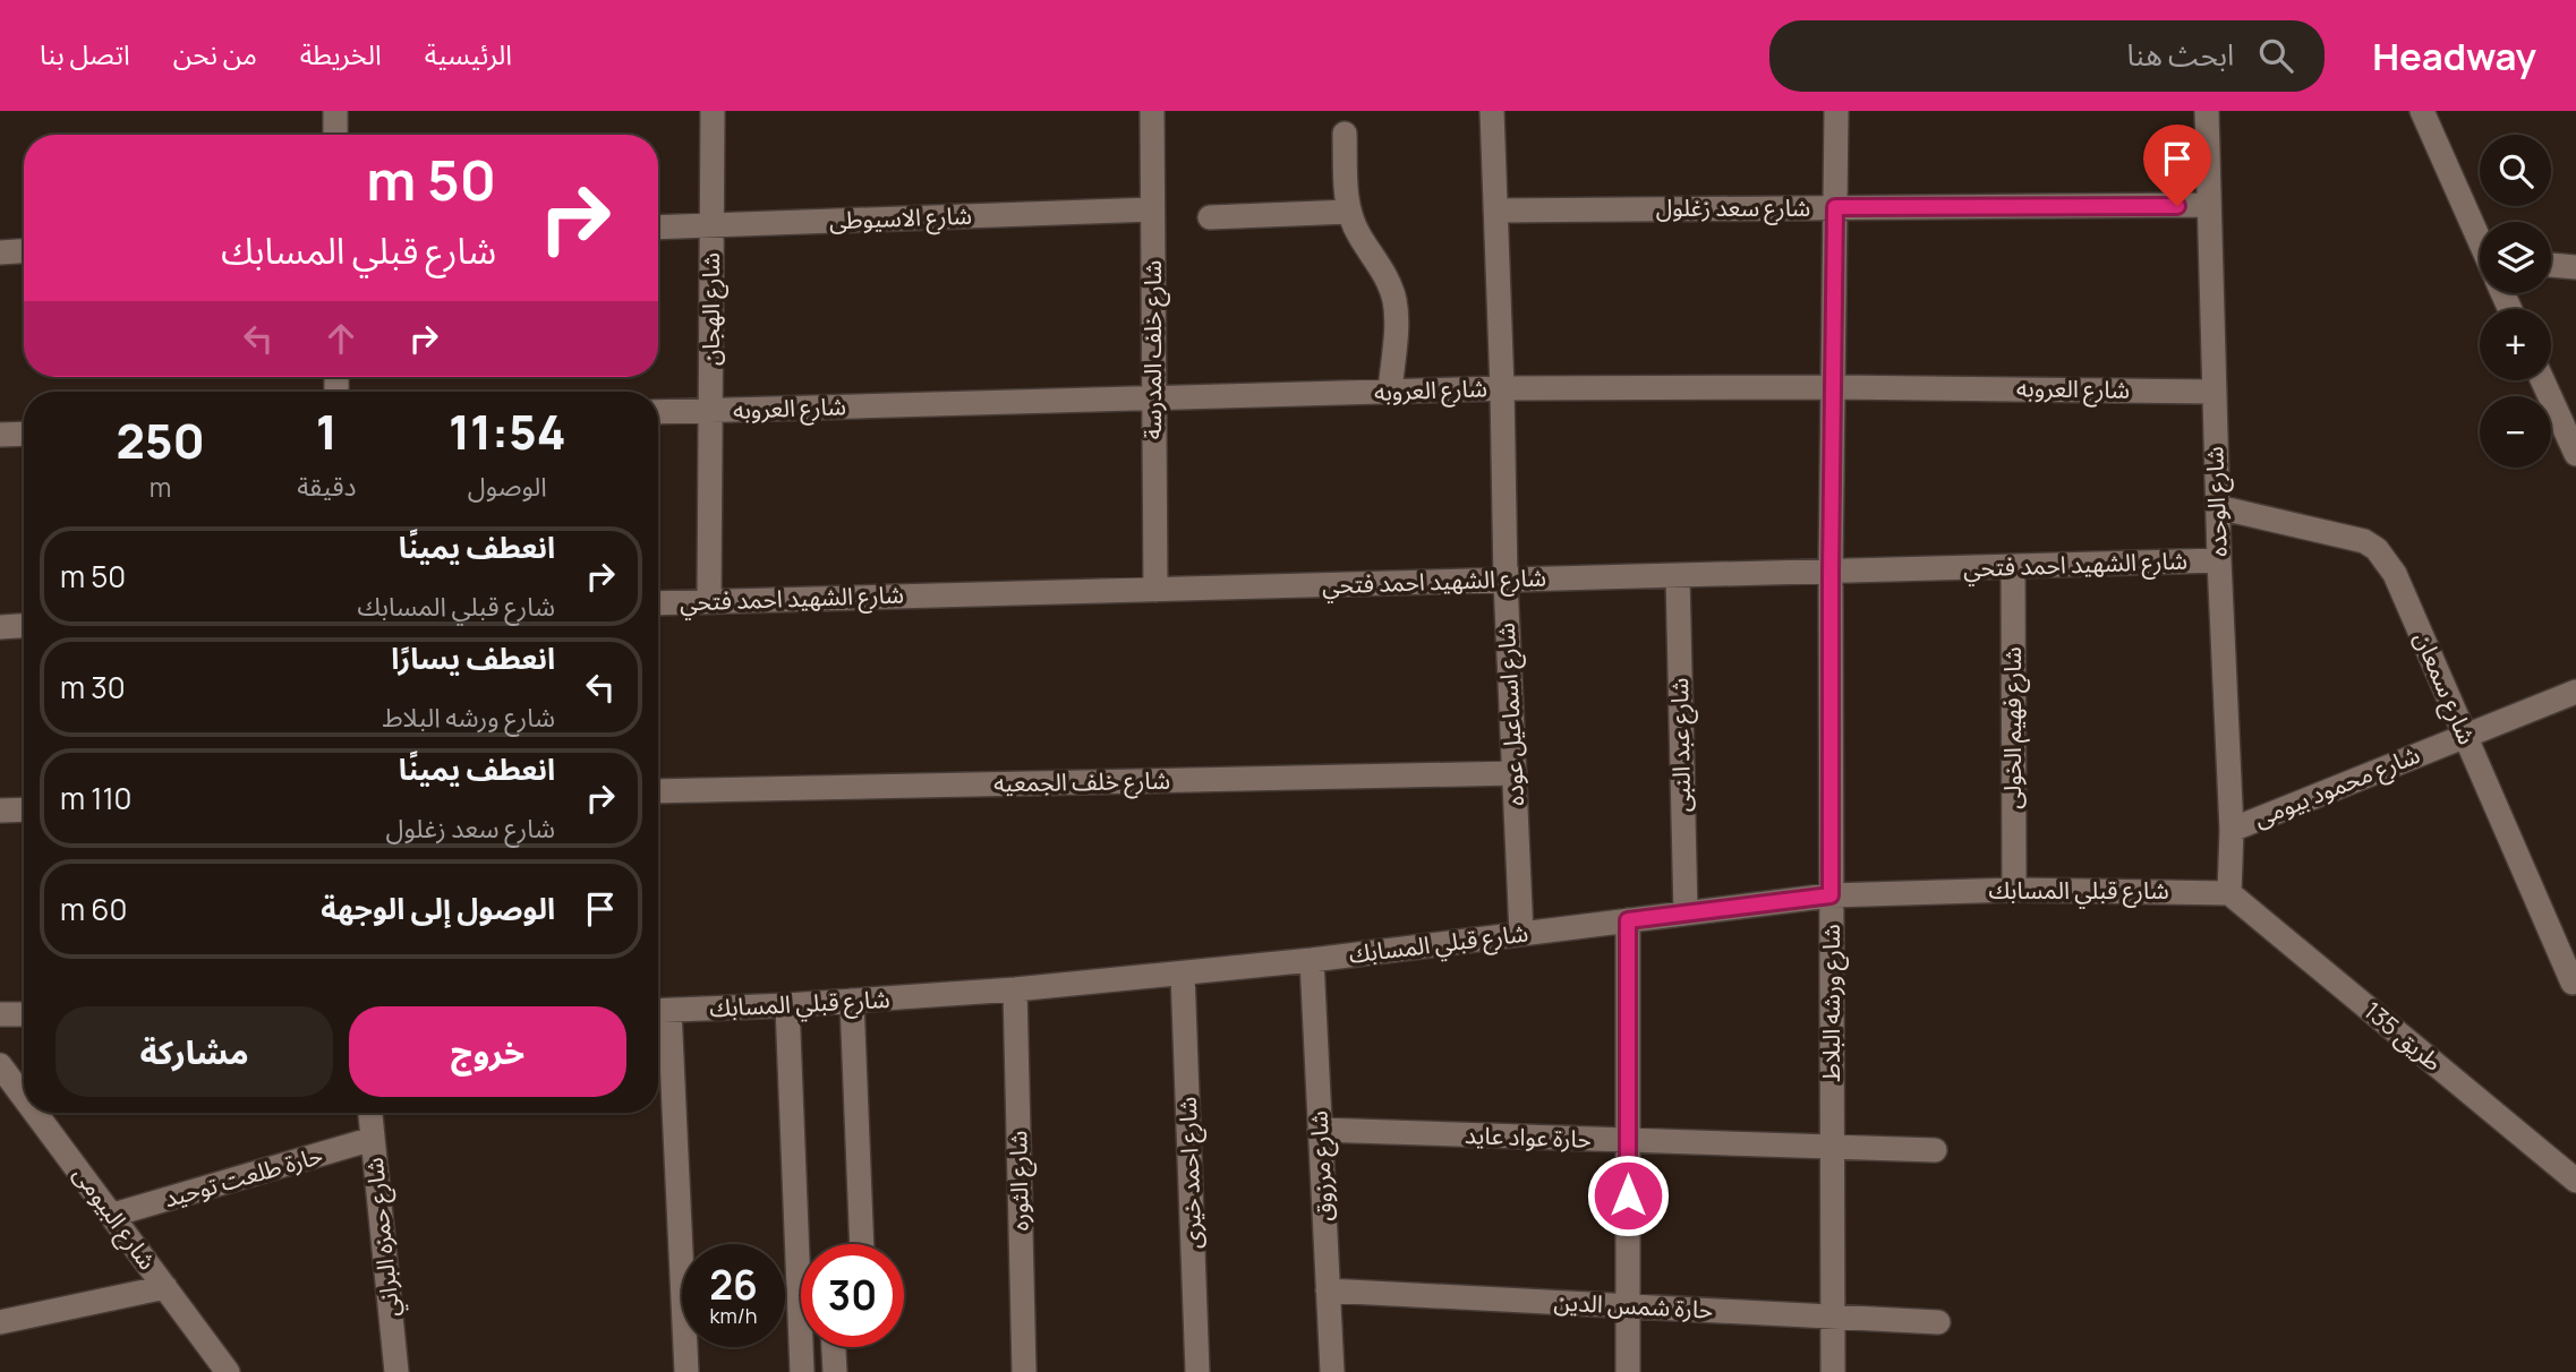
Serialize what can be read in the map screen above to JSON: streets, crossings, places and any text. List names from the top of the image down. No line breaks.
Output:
{"streets":{"street":["شارع سعد زغلول","شارع الاسيوطى","شارع الهجان","شارع خلف المدرسة","شارع العروبه","شارع الوحده","شارع الشهيد احمد فتحي","شارع سمعان","شارع اسماعيل عوده","شارع فهيم الخولى","شارع عبد النبى","شارع خلف الجمعيه","شارع محمود بيومى","شارع قبلي المسابك","شارع ورشه البلاط","طريق 135","حارة عواد عايد","شارع مرزوق","شارع احمد خيرى","حارة طلعت توحيد","شارع الثوره","شارع البيومى","شارع حمزه البراني","حارة شمس الدين"]},"crossings":[["شارع سعد زغلول","شارع الوحده"],["شارع سعد زغلول","شارع اسماعيل عوده"],["شارع سعد زغلول","شارع ورشه البلاط"],["شارع الاسيوطى","شارع الهجان"],["شارع الاسيوطى","شارع خلف المدرسة"],["شارع الهجان","شارع العروبه"],["شارع الهجان","شارع الشهيد احمد فتحي"],["شارع خلف المدرسة","شارع العروبه"],["شارع خلف المدرسة","شارع الشهيد احمد فتحي"],["شارع العروبه","شارع الوحده"],["شارع العروبه","شارع اسماعيل عوده"],["شارع العروبه","شارع ورشه البلاط"],["شارع الوحده","شارع الشهيد احمد فتحي"],["شارع الوحده","شارع سمعان"],["شارع الوحده","شارع محمود بيومى"],["شارع الوحده","شارع قبلي المسابك"],["شارع الوحده","طريق 135"],["شارع الشهيد احمد فتحي","شارع اسماعيل عوده"],["شارع الشهيد احمد فتحي","شارع فهيم الخولى"],["شارع الشهيد احمد فتحي","شارع عبد النبى"],["شارع الشهيد احمد فتحي","شارع ورشه البلاط"],["شارع سمعان","شارع محمود بيومى"],["شارع اسماعيل عوده","شارع خلف الجمعيه"],["شارع اسماعيل عوده","شارع قبلي المسابك"],["شارع فهيم الخولى","شارع قبلي المسابك"],["شارع عبد النبى","شارع قبلي المسابك"],["شارع قبلي المسابك","شارع ورشه البلاط"],["شارع قبلي المسابك","طريق 135"],["شارع قبلي المسابك","شارع مرزوق"],["شارع قبلي المسابك","شارع احمد خيرى"],["شارع قبلي المسابك","شارع الثوره"],["شارع ورشه البلاط","حارة عواد عايد"],["شارع ورشه البلاط","حارة شمس الدين"],["حارة عواد عايد","شارع مرزوق"],["شارع مرزوق","حارة شمس الدين"],["حارة طلعت توحيد","شارع البيومى"],["حارة طلعت توحيد","شارع حمزه البراني"]],"page":{"header":"Headway","search":"ابحث هنا","nav":["الرئيسية","الخريطة","من نحن","اتصل بنا"],"map_buttons":["+","−"],"turn":["50 m","شارع قبلي المسابك"],"eta":["11:54","الوصول","1","دقيقة","250","m"],"list":[{"name":"انعطف يمينًا","note":"شارع قبلي المسابك","value":"50 m"},{"name":"انعطف يسارًا","note":"شارع ورشه البلاط","value":"30 m"},{"name":"انعطف يمينًا","note":"شارع سعد زغلول","value":"110 m"},{"name":"الوصول إلى الوجهة","value":"60 m"}],"buttons":["خروج","مشاركة"],"speed":"26 km/h","limit":"30"}}
